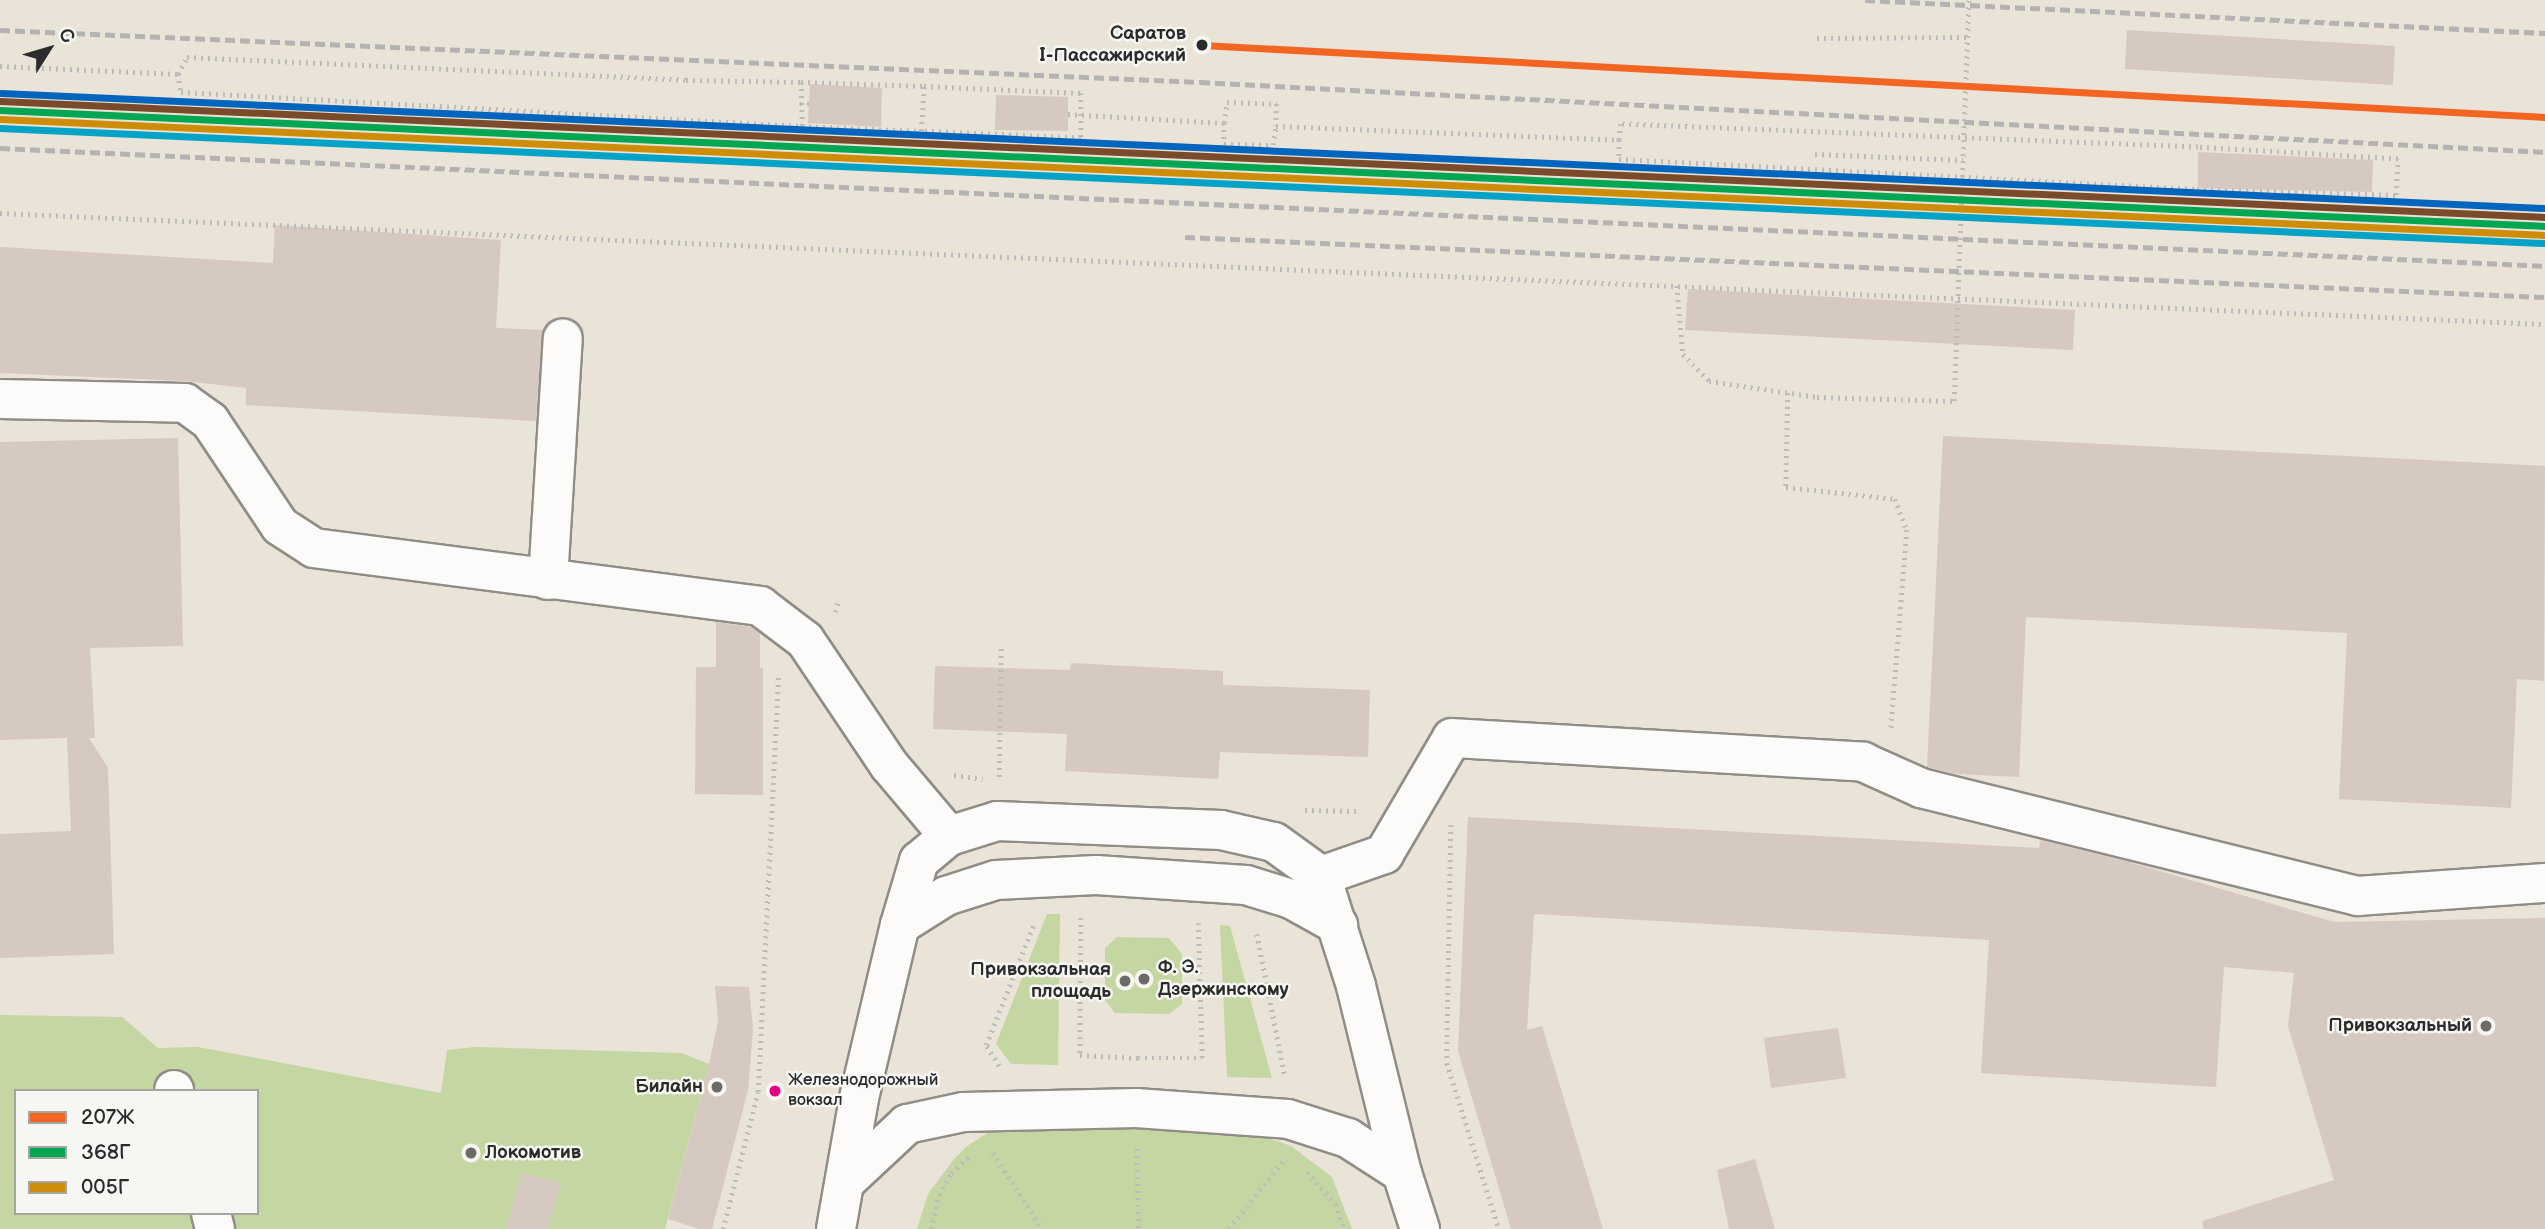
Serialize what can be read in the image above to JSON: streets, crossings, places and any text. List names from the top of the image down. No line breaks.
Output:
{"places":["Саратов I-Пассажирский","Ф. Э. Дзержинскому","Привокзальная площадь","Привокзальный","Билайн","Железнодорожный вокзал","Локомотив"],"lines":["transit line 207Ж","transit line 368Г","transit line 005Г"],"legend":["207Ж","368Г","005Г"],"north":"top right"}
